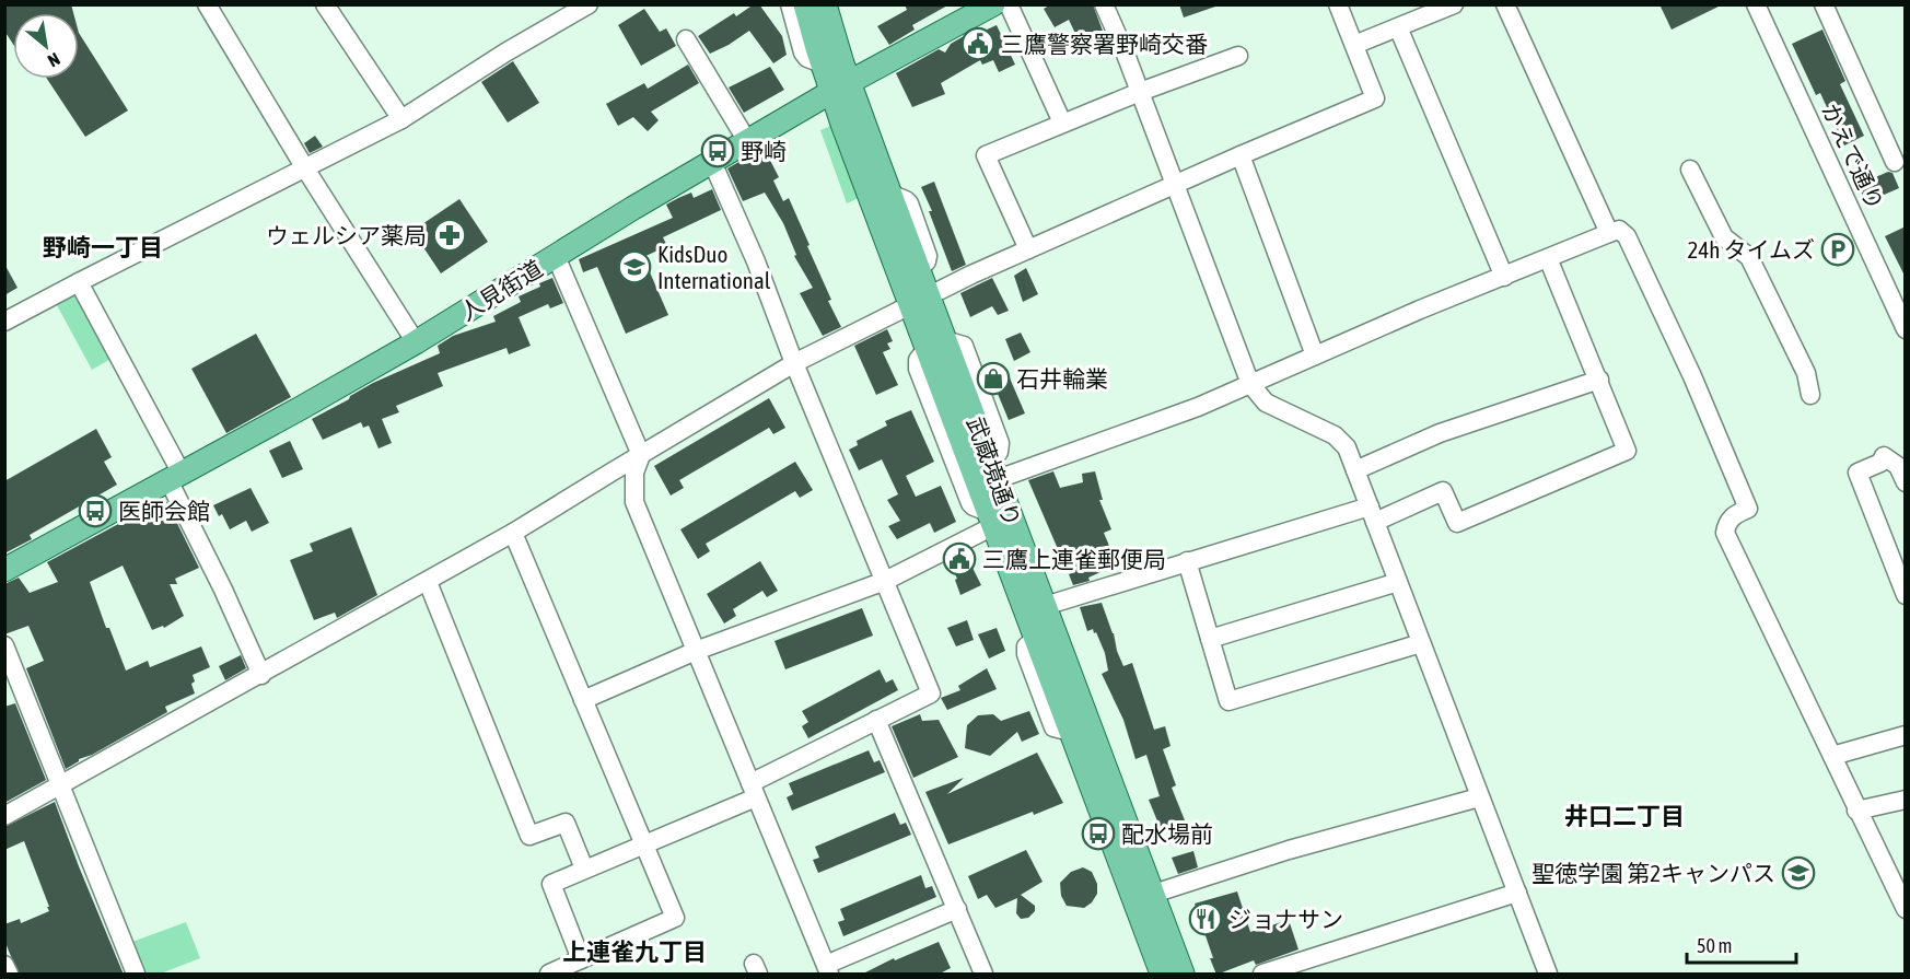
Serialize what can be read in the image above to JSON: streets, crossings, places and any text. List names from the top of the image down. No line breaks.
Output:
{"streets":{"main road":["人見街道","武蔵境通り"],"street":["かえで通り"]},"crossings":[["人見街道","武蔵境通り"]],"districts":["野崎一丁目","井口二丁目","上連雀九丁目"],"places":{"public building":["三鷹警察署野崎交番","三鷹上連雀郵便局"],"bus stop":["野崎","医師会館","配水場前"],"pharmacy":["ウェルシア薬局"],"parking":["24h タイムズ"],"school or university":["KidsDuo International","聖徳学園 第2キャンパス"],"shop":["石井輪業"],"restaurant":["ジョナサン"]},"scale_bar":"50 m","north":"bottom right"}
